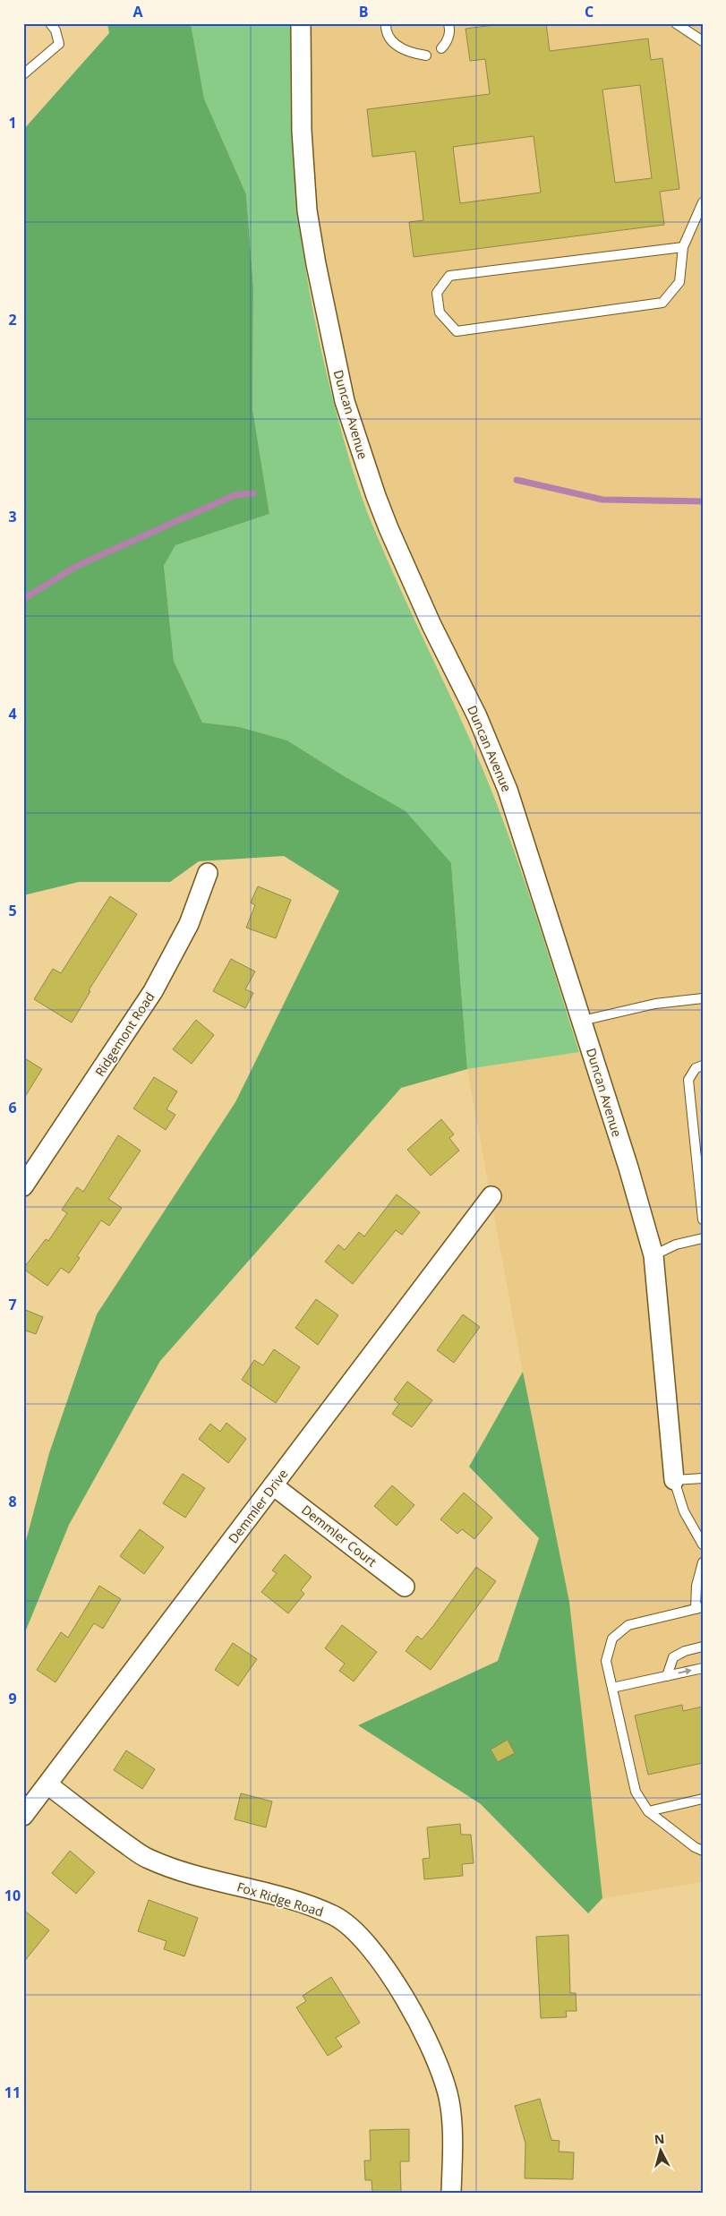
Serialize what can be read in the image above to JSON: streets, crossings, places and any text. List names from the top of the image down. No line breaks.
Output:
{"streets":{"street":["Duncan Avenue","Ridgemont Road","Demmler Drive","Demmler Court","Fox Ridge Road"]},"crossings":[["Demmler Drive","Demmler Court"],["Demmler Drive","Fox Ridge Road"]],"north":"top","grid":{"columns":["A","B","C"],"rows":["1","2","3","4","5","6","7","8","9","10","11"]}}
